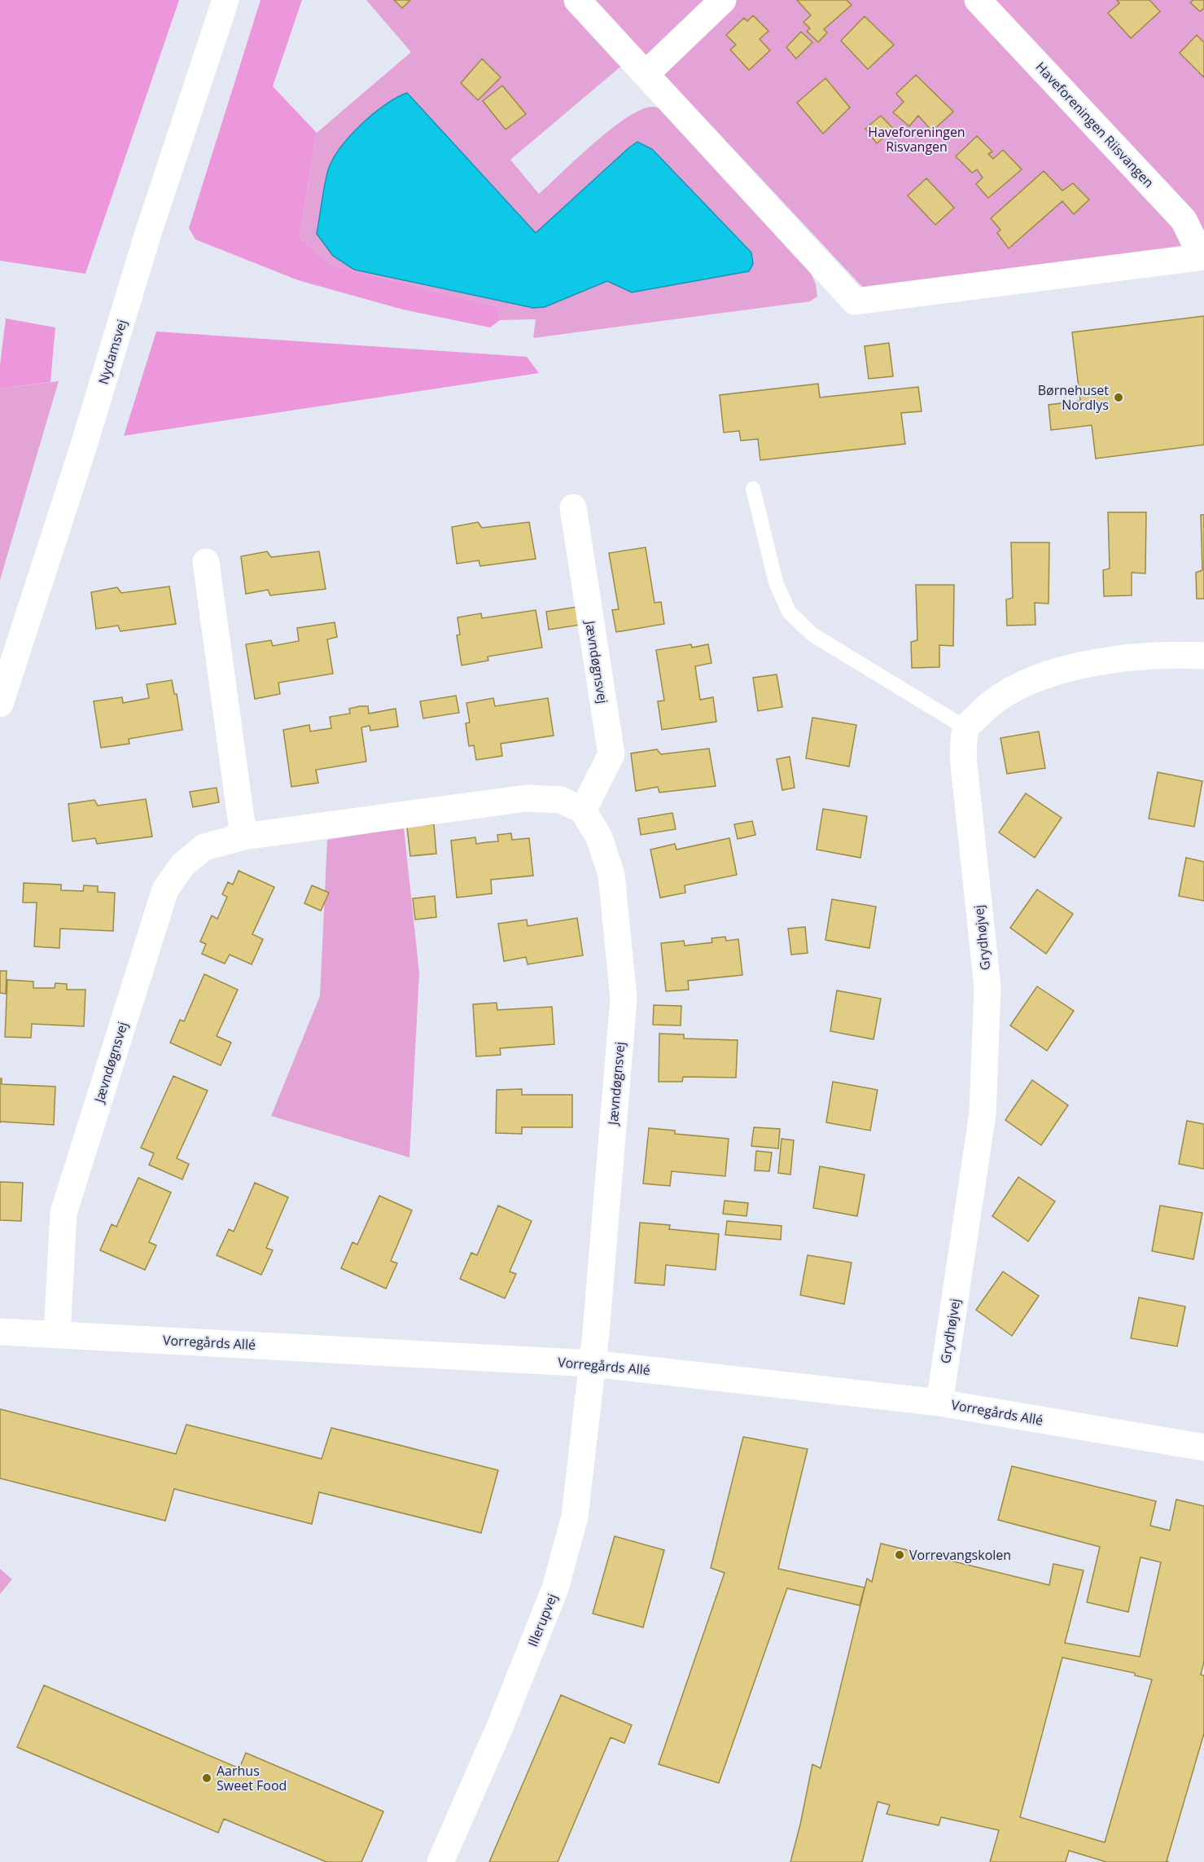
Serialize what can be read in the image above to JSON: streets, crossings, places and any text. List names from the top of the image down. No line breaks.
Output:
{"streets":{"street":["Haveforeningen Riisvangen","Nydamsvej","Jævndøgnsvej","Grydhøjvej","Vorregårds Allé","Illerupvej"]},"crossings":[["Jævndøgnsvej","Vorregårds Allé"],["Jævndøgnsvej","Illerupvej"],["Grydhøjvej","Vorregårds Allé"],["Vorregårds Allé","Illerupvej"]],"parks":["Haveforeningen Risvangen"],"places":["Børnehuset Nordlys","Vorrevangskolen","Aarhus Sweet Food"]}
